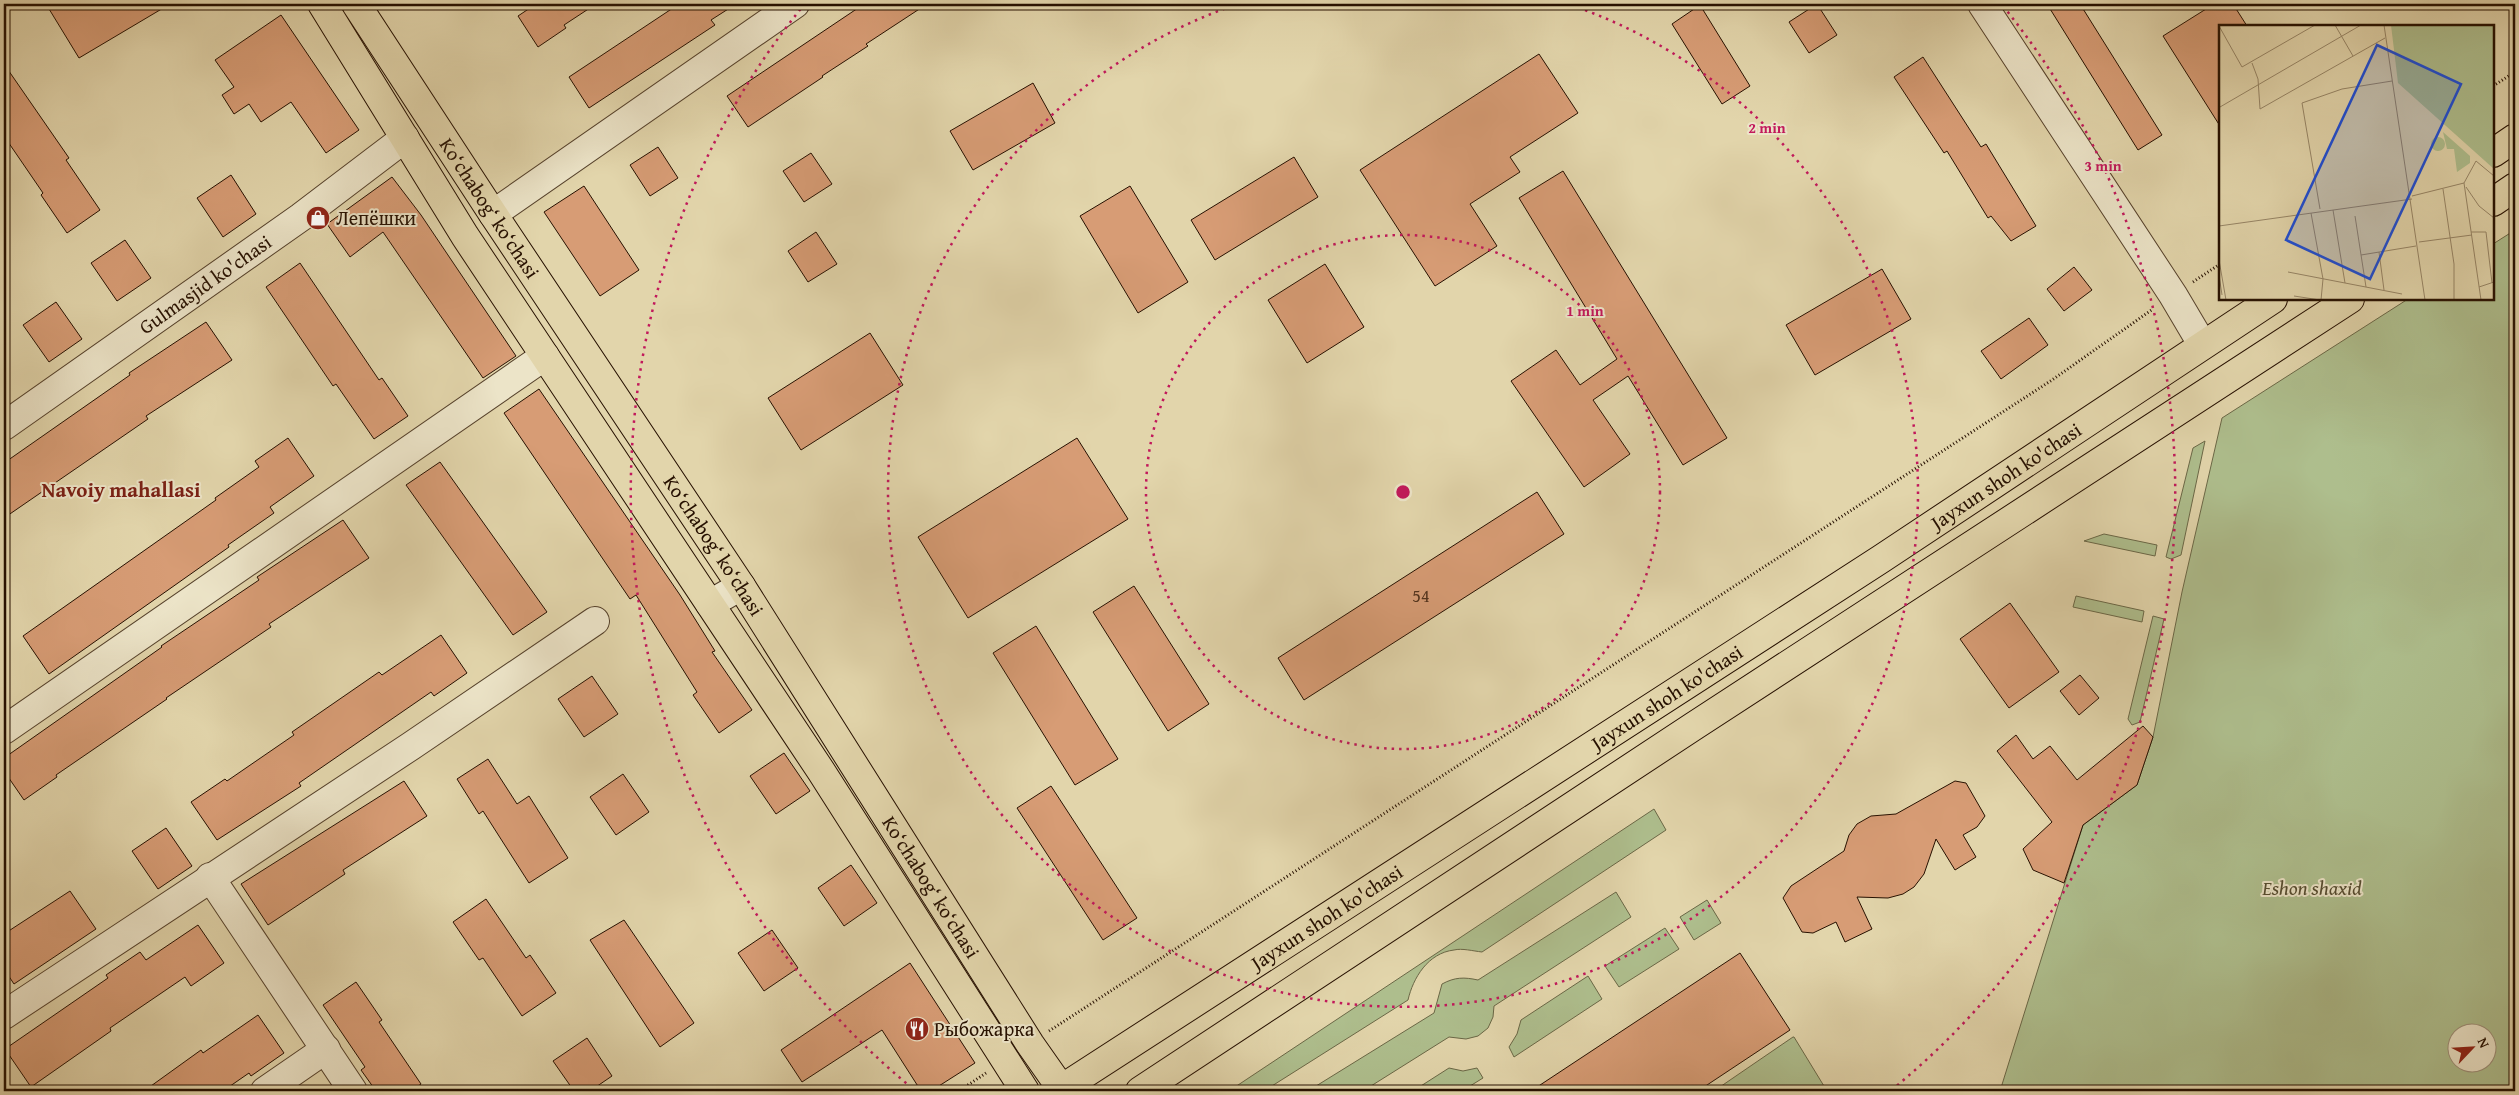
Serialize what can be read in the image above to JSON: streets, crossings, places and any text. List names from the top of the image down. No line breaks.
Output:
{"streets":{"main road":["Ko‘chabog‘ ko‘chasi","Jayxun shoh ko'chasi"],"street":["Gulmasjid ko'chasi"]},"crossings":[["Ko‘chabog‘ ko‘chasi","Gulmasjid ko'chasi"],["Ko‘chabog‘ ko‘chasi","Jayxun shoh ko'chasi"]],"districts":["Navoiy mahallasi"],"parks":["Eshon shaxid"],"places":{"shop":["Лепёшки"],"restaurant":["Рыбожарка"]},"house_numbers":["54"],"north":"top right","rings":["2 min","3 min","1 min"]}
